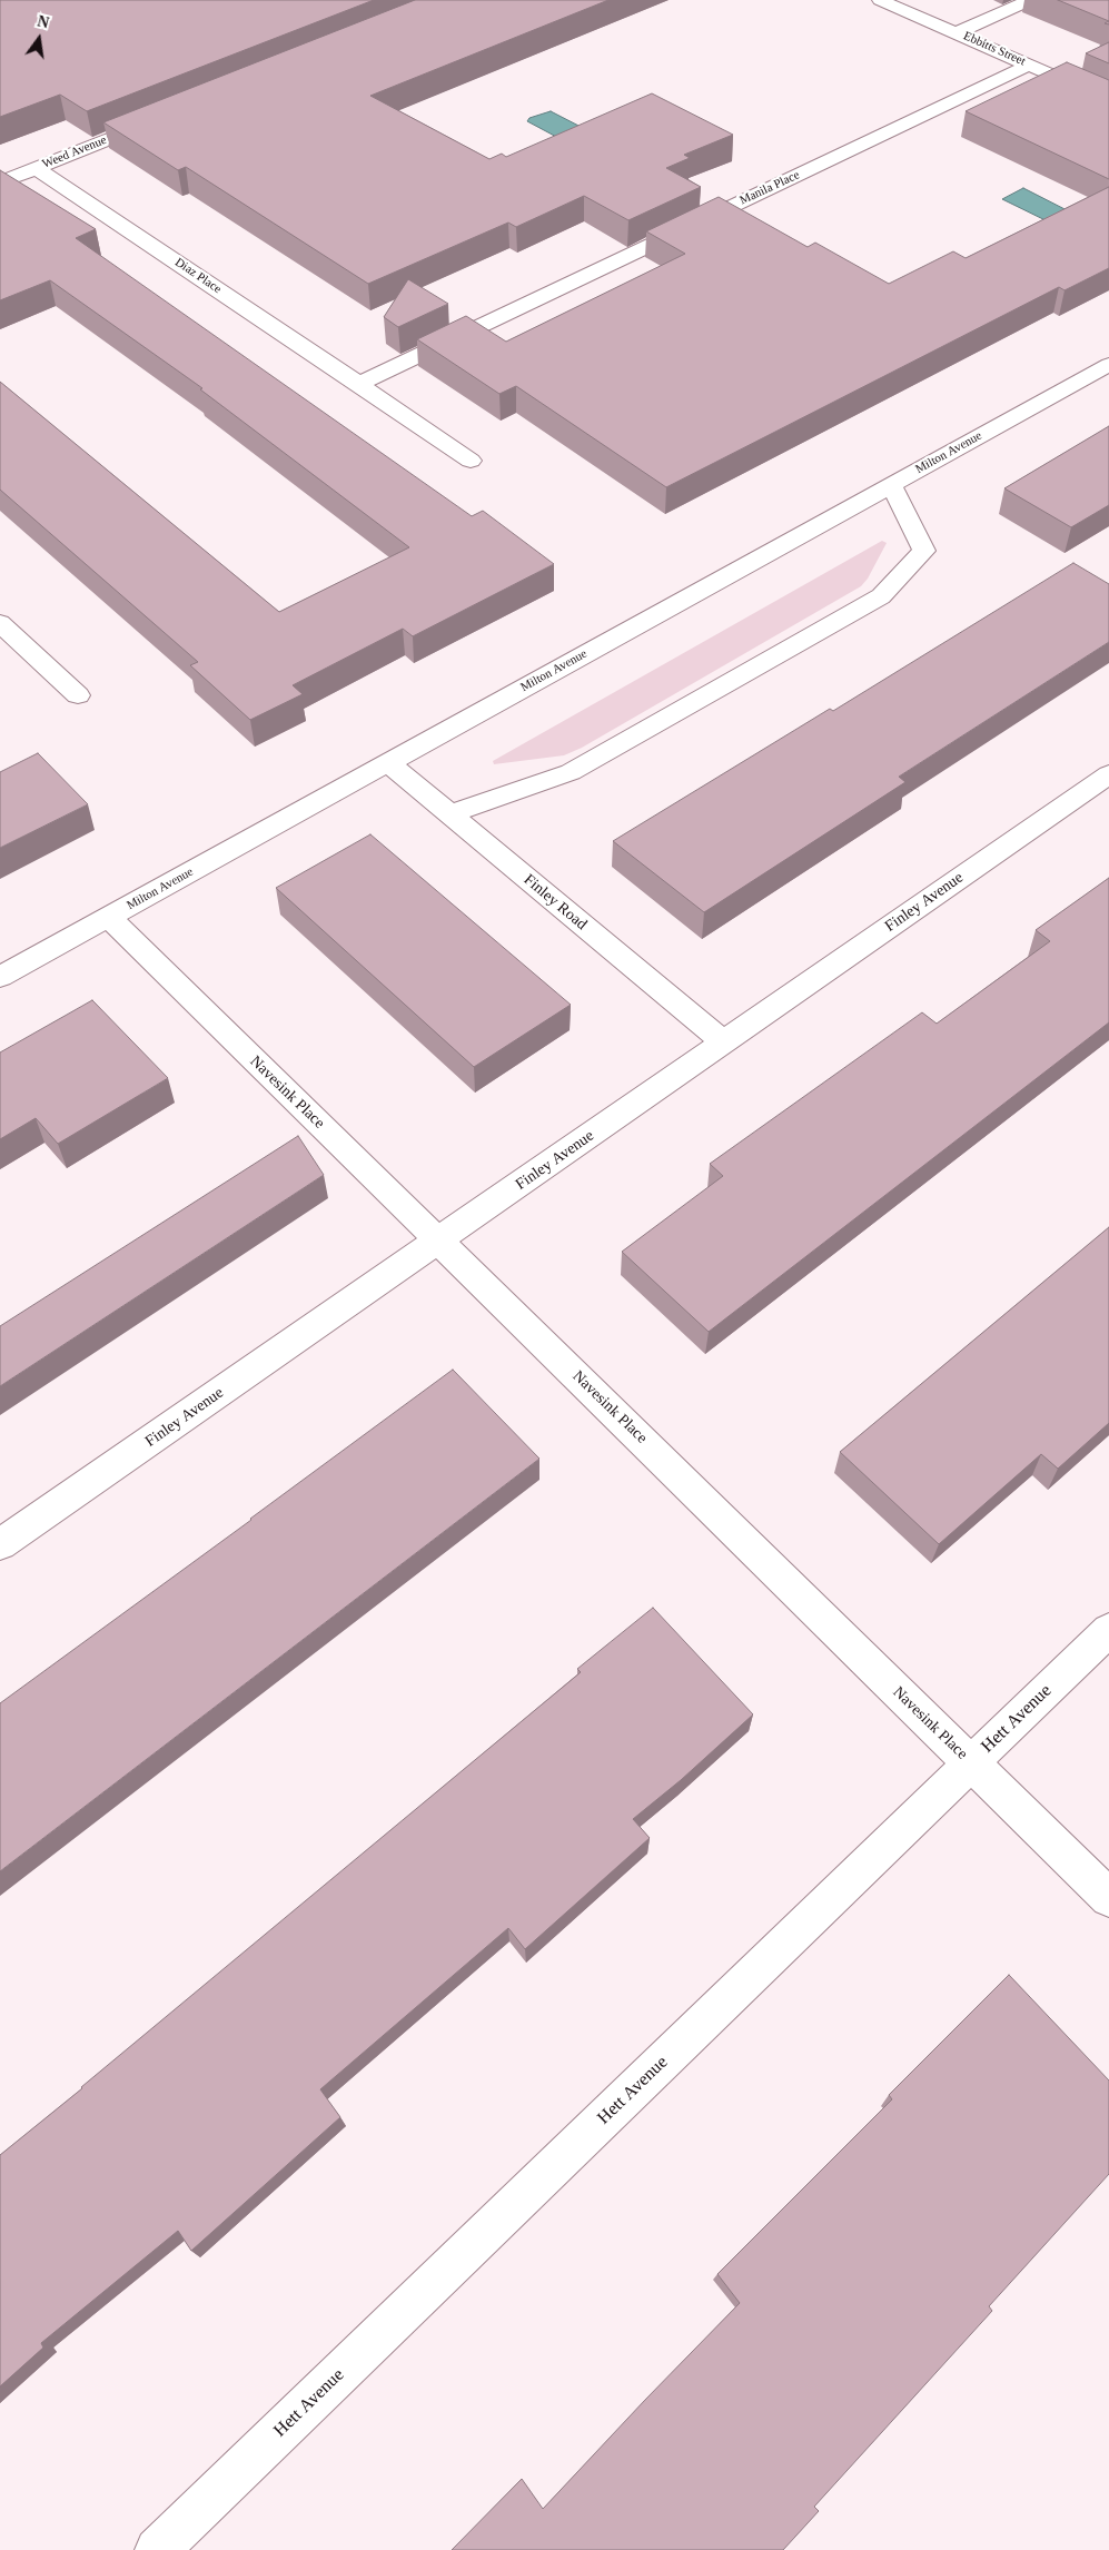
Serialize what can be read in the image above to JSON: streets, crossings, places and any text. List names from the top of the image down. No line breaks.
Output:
{"streets":{"street":["Ebbitts Street","Weed Avenue","Manila Place","Diaz Place","Milton Avenue","Finley Road","Finley Avenue","Navesink Place","Hett Avenue"]},"crossings":[["Ebbitts Street","Manila Place"],["Weed Avenue","Diaz Place"],["Manila Place","Diaz Place"],["Milton Avenue","Finley Road"],["Milton Avenue","Navesink Place"],["Finley Road","Finley Avenue"],["Finley Avenue","Navesink Place"],["Navesink Place","Hett Avenue"]],"north":"top"}
